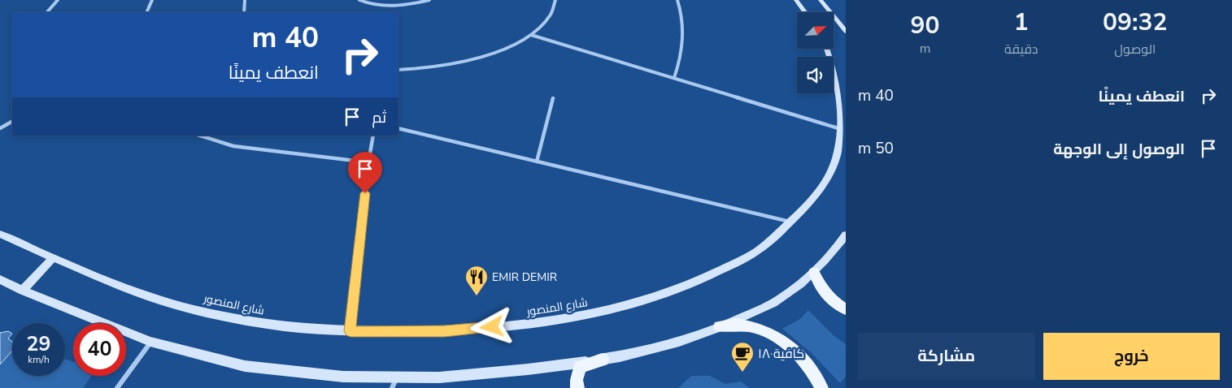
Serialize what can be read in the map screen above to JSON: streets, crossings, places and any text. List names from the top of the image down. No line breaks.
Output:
{"streets":{"street":["شارع المنصور"]},"places":{"restaurant":["EMIR DEMIR"],"cafe":["كافية١٨٠"]},"north":"top right","page":{"eta":["09:32","الوصول","1","دقيقة","90","m"],"turn":["40 m","انعطف يمينًا"],"list":[{"name":"انعطف يمينًا","value":"40 m"},{"name":"الوصول إلى الوجهة","value":"50 m"}],"then":"ثم","speed":"29 km/h","limit":"40","buttons":["خروج","مشاركة"]}}
